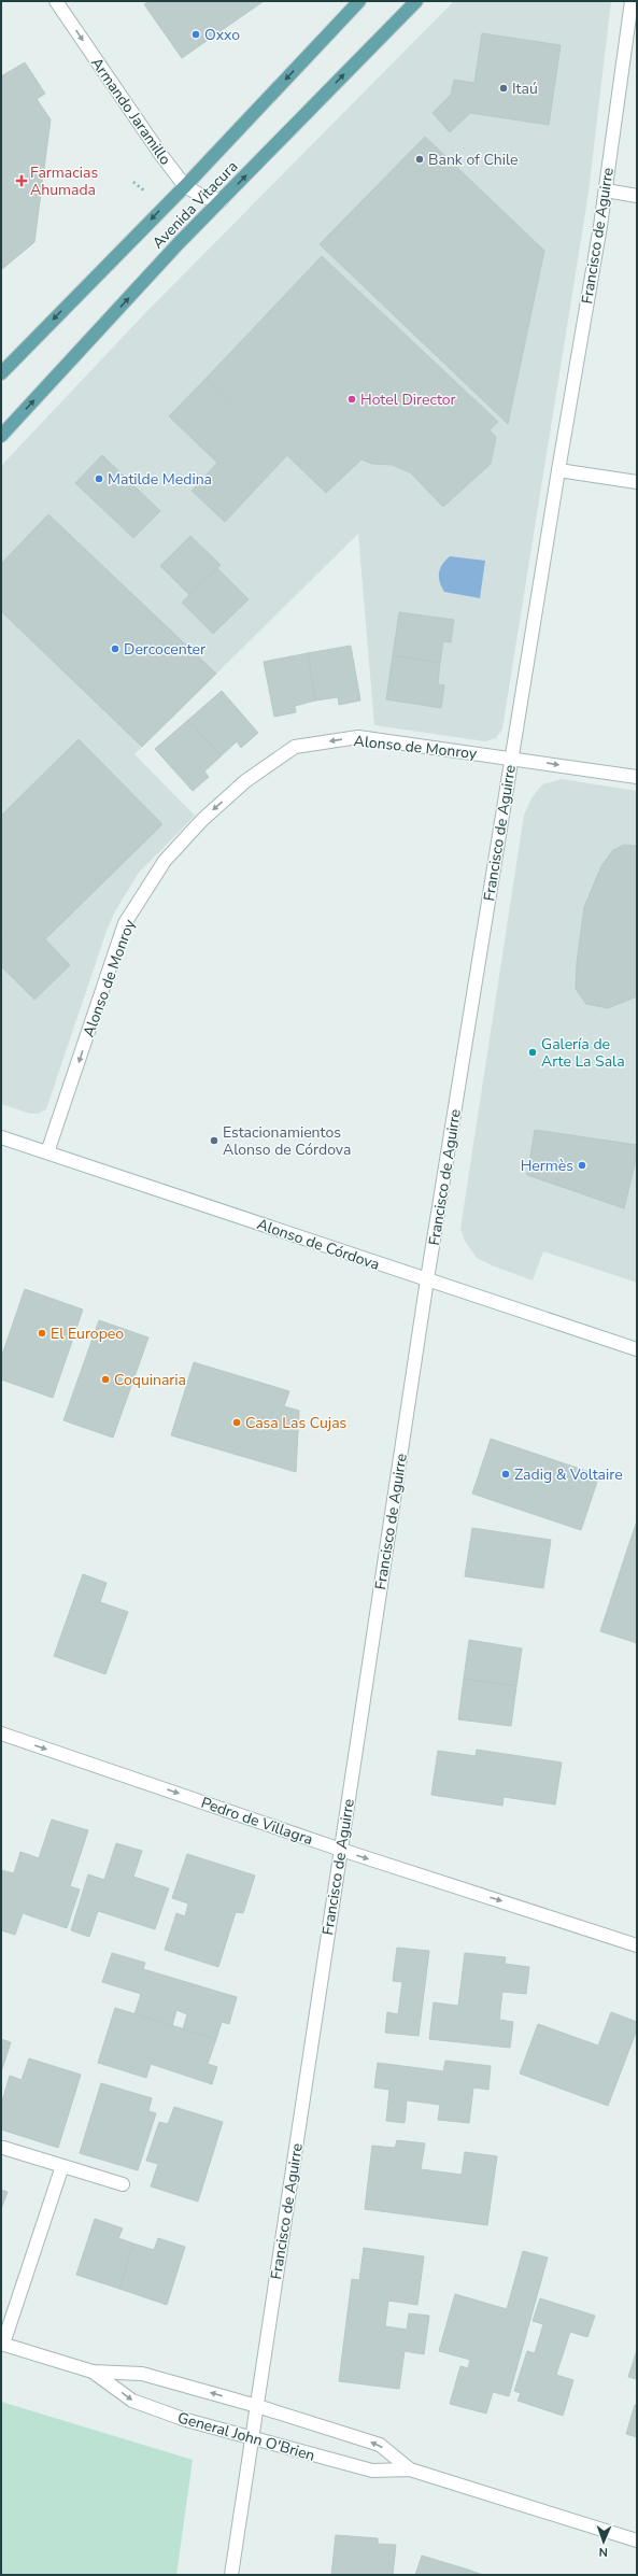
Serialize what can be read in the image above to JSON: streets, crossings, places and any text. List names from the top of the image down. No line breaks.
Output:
{"streets":{"main road":["Avenida Vitacura"],"street":["Armando Jaramillo","Francisco de Aguirre","Alonso de Monroy","Alonso de Córdova","Pedro de Villagra","General John O'Brien"]},"crossings":[["Armando Jaramillo","Avenida Vitacura"],["Francisco de Aguirre","Alonso de Monroy"],["Francisco de Aguirre","Alonso de Córdova"],["Francisco de Aguirre","Pedro de Villagra"],["Francisco de Aguirre","General John O'Brien"],["Alonso de Monroy","Alonso de Córdova"]],"one_way":["Armando Jaramillo","Pedro de Villagra"],"places":{"other":["Oxxo","Itaú","Bank of Chile","Hotel Director","Matilde Medina","Dercocenter","Galería de Arte La Sala","Estacionamientos Alonso de Córdova","Hermès","El Europeo","Coquinaria","Casa Las Cujas","Zadig & Voltaire"],"health":["Farmacias Ahumada"]},"north":"bottom"}
